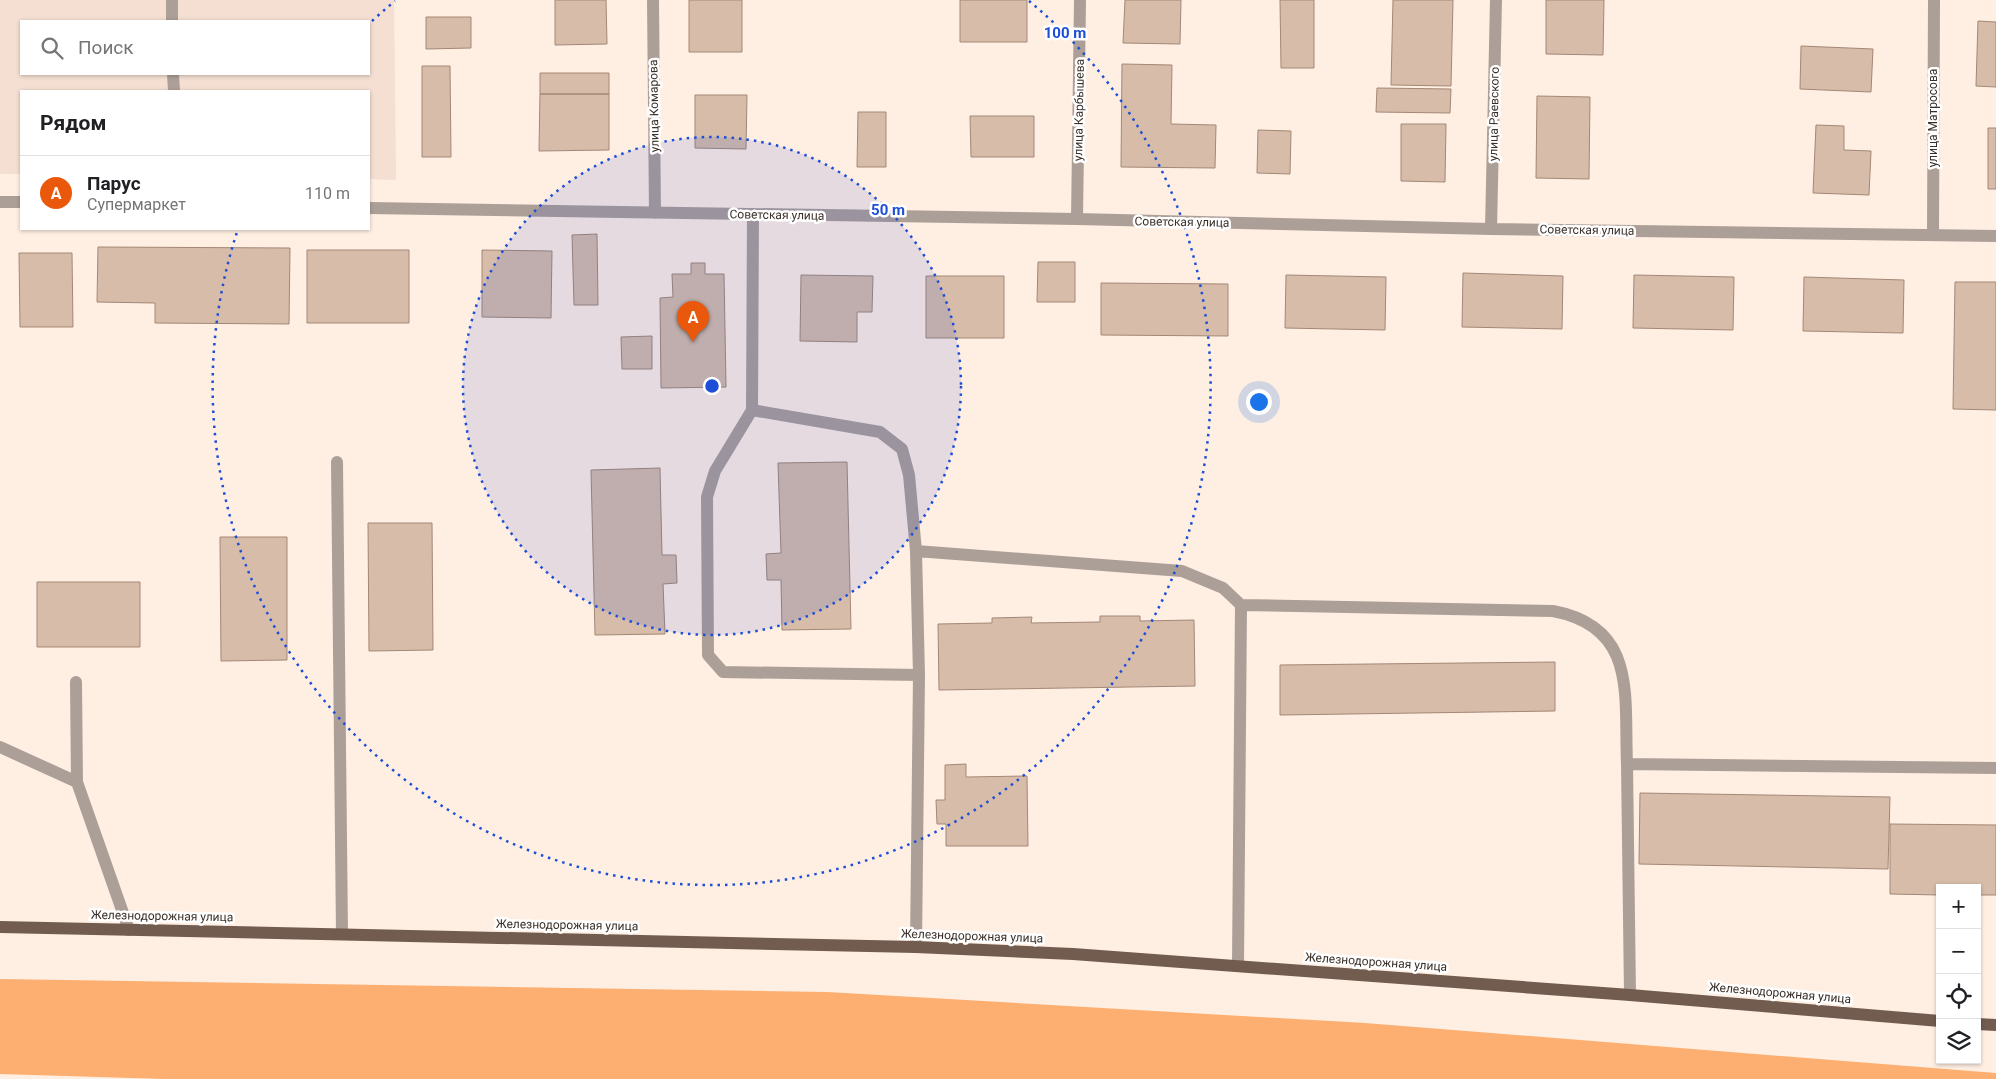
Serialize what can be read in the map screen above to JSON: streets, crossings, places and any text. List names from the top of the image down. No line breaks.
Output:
{"streets":{"main road":["Железнодорожная улица"],"street":["улица Комарова","улица Карбышева","улица Раевского","улица Матросова","Советская улица"]},"crossings":[["улица Комарова","Советская улица"],["улица Карбышева","Советская улица"],["улица Раевского","Советская улица"],["улица Матросова","Советская улица"]],"page":{"search":"Поиск","heading":"Рядом","list":[{"mark":"A","name":"Парус","note":"Супермаркет","value":"110 m"}],"pins":"A","map_buttons":["+","−"]},"rings":["100 m","50 m"]}
